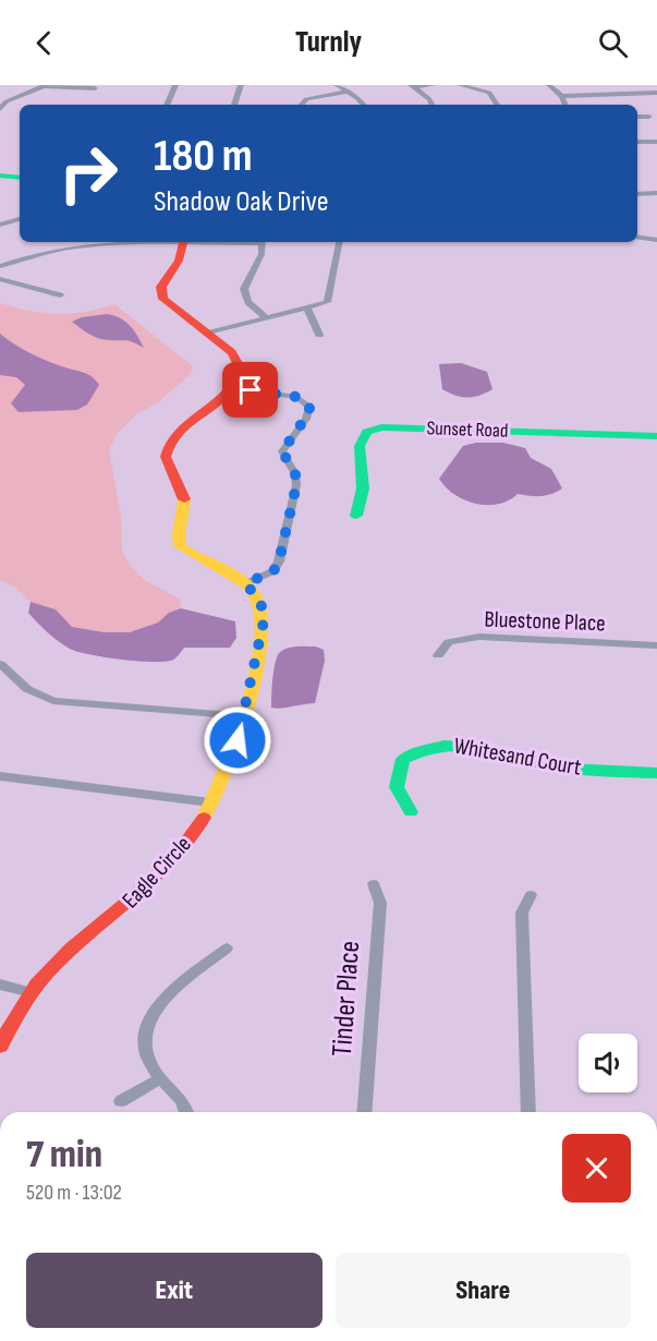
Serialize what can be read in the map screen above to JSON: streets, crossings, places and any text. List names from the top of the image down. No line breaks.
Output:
{"streets":{"street":["Sunset Road","Bluestone Place","Whitesand Court","Eagle Circle","Tinder Place"]},"page":{"header":"Turnly","turn":["180 m","Shadow Oak Drive"],"heading":["7 min","520 m · 13:02"],"buttons":["Exit","Share"]}}
